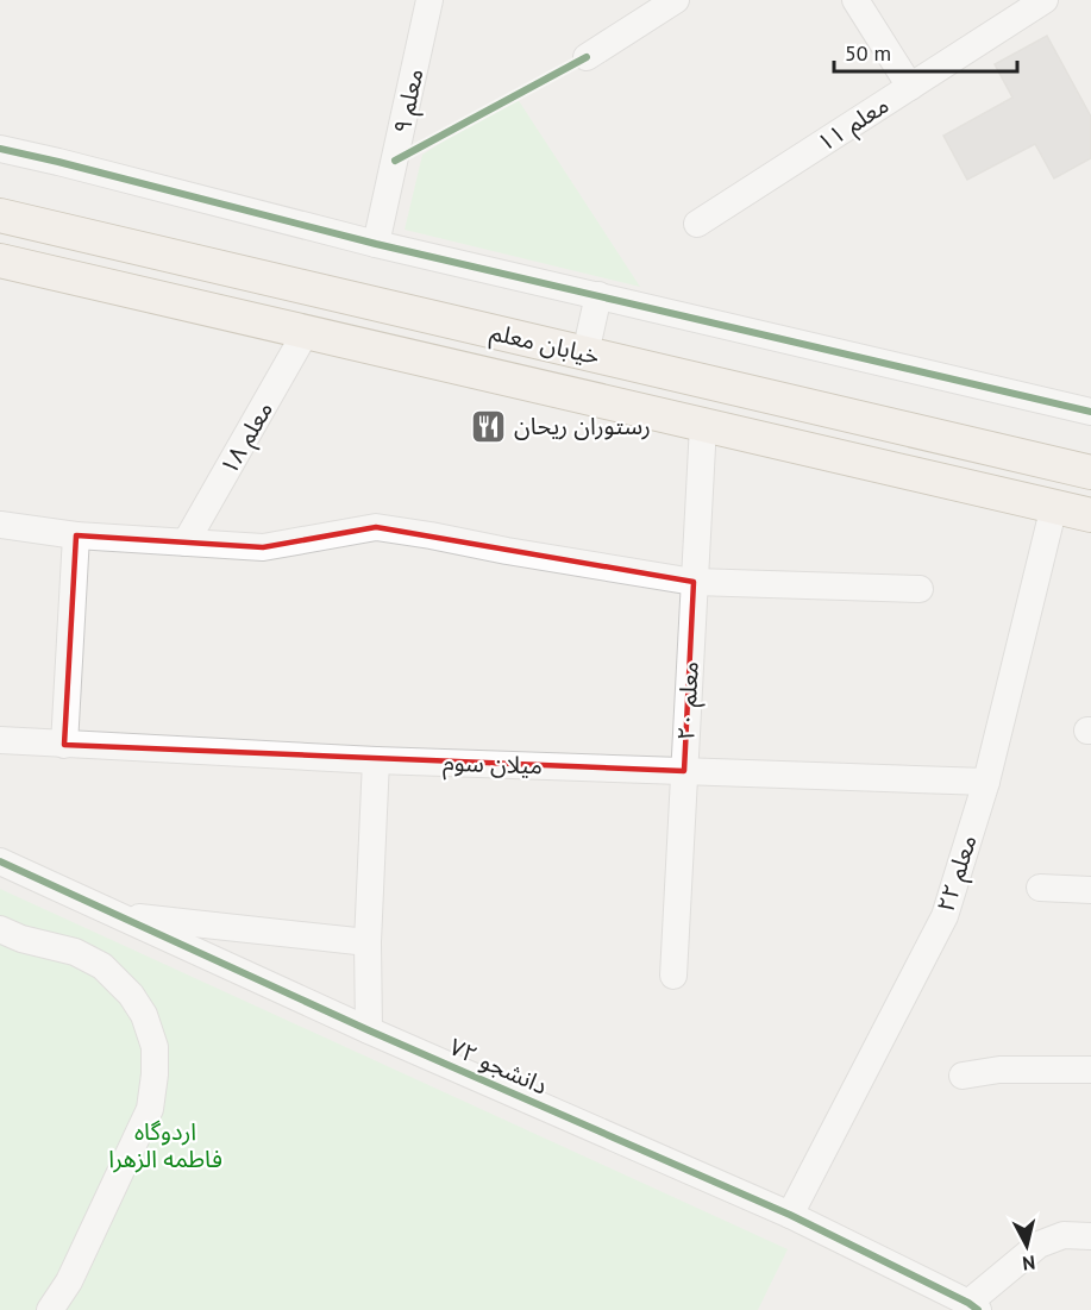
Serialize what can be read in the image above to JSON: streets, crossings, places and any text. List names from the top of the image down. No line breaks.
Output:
{"streets":{"main road":["خیابان معلم"],"street":["معلم ۹","معلم ۱۱","معلم ۱۸","معلم ۲۰","میلان سوم","معلم ۲۲","دانشجو ۷۲"]},"crossings":[["خیابان معلم","معلم ۱۸"],["خیابان معلم","معلم ۲۰"],["خیابان معلم","معلم ۲۲"],["معلم ۲۰","میلان سوم"],["میلان سوم","معلم ۲۲"],["معلم ۲۲","دانشجو ۷۲"]],"parks":["اردوگاه فاطمه الزهرا"],"places":{"restaurant":["رستوران ریحان"]},"scale_bar":"50 m","north":"bottom"}
